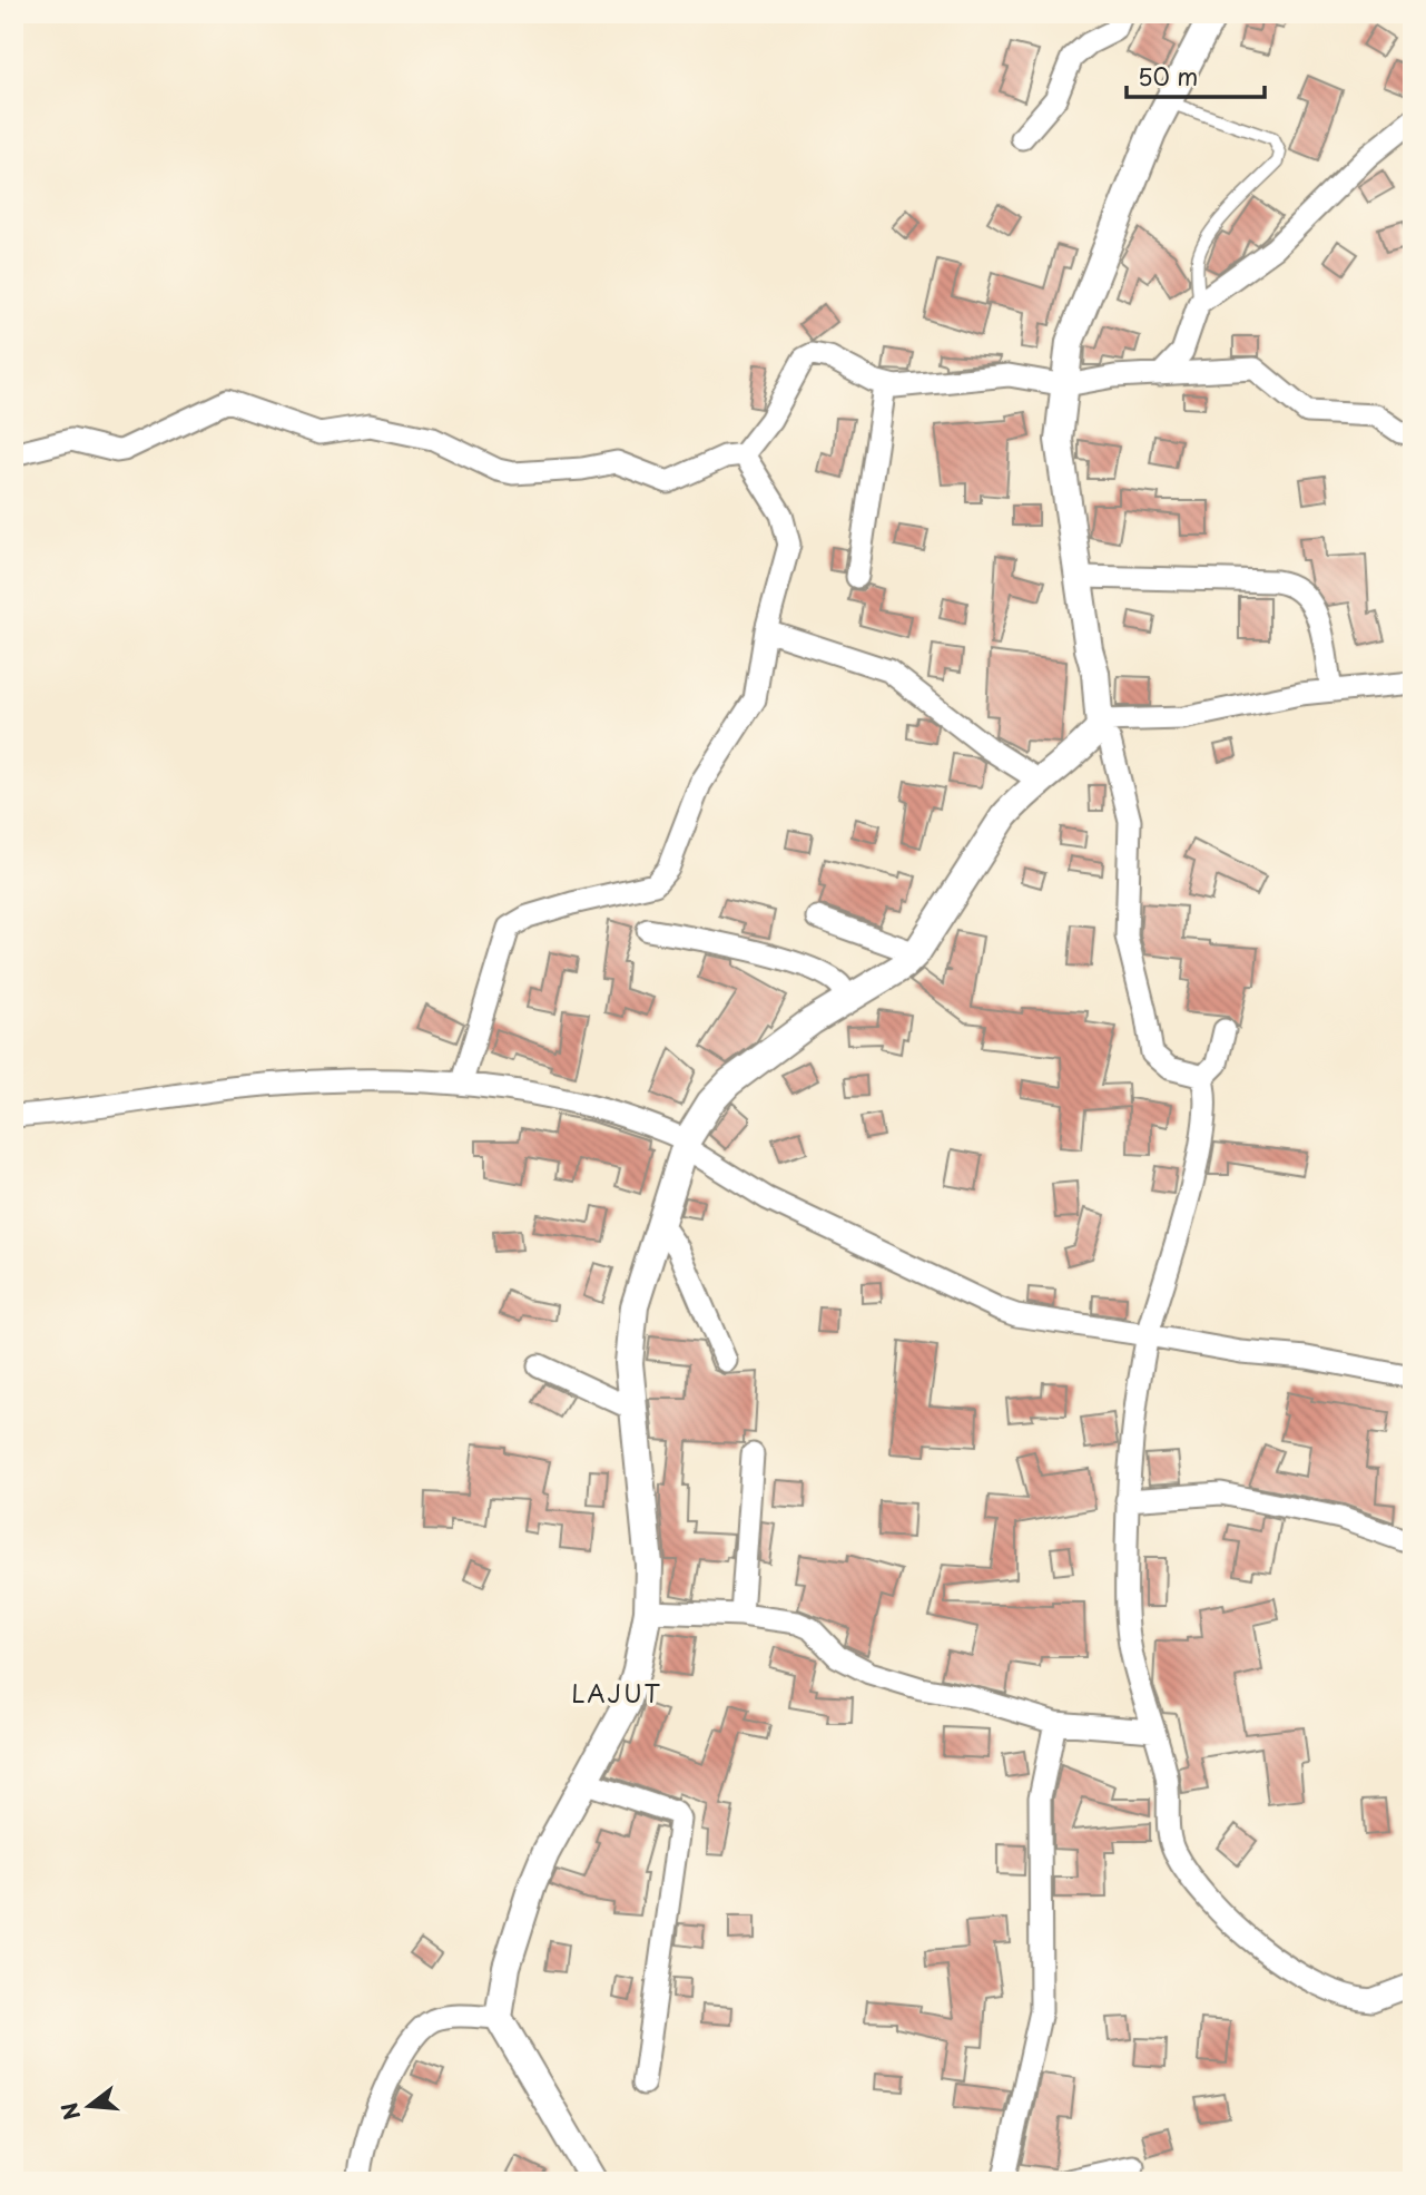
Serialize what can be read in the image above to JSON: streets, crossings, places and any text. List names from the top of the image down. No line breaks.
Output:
{"districts":["LAJUT"],"scale_bar":"50 m","north":"left"}
